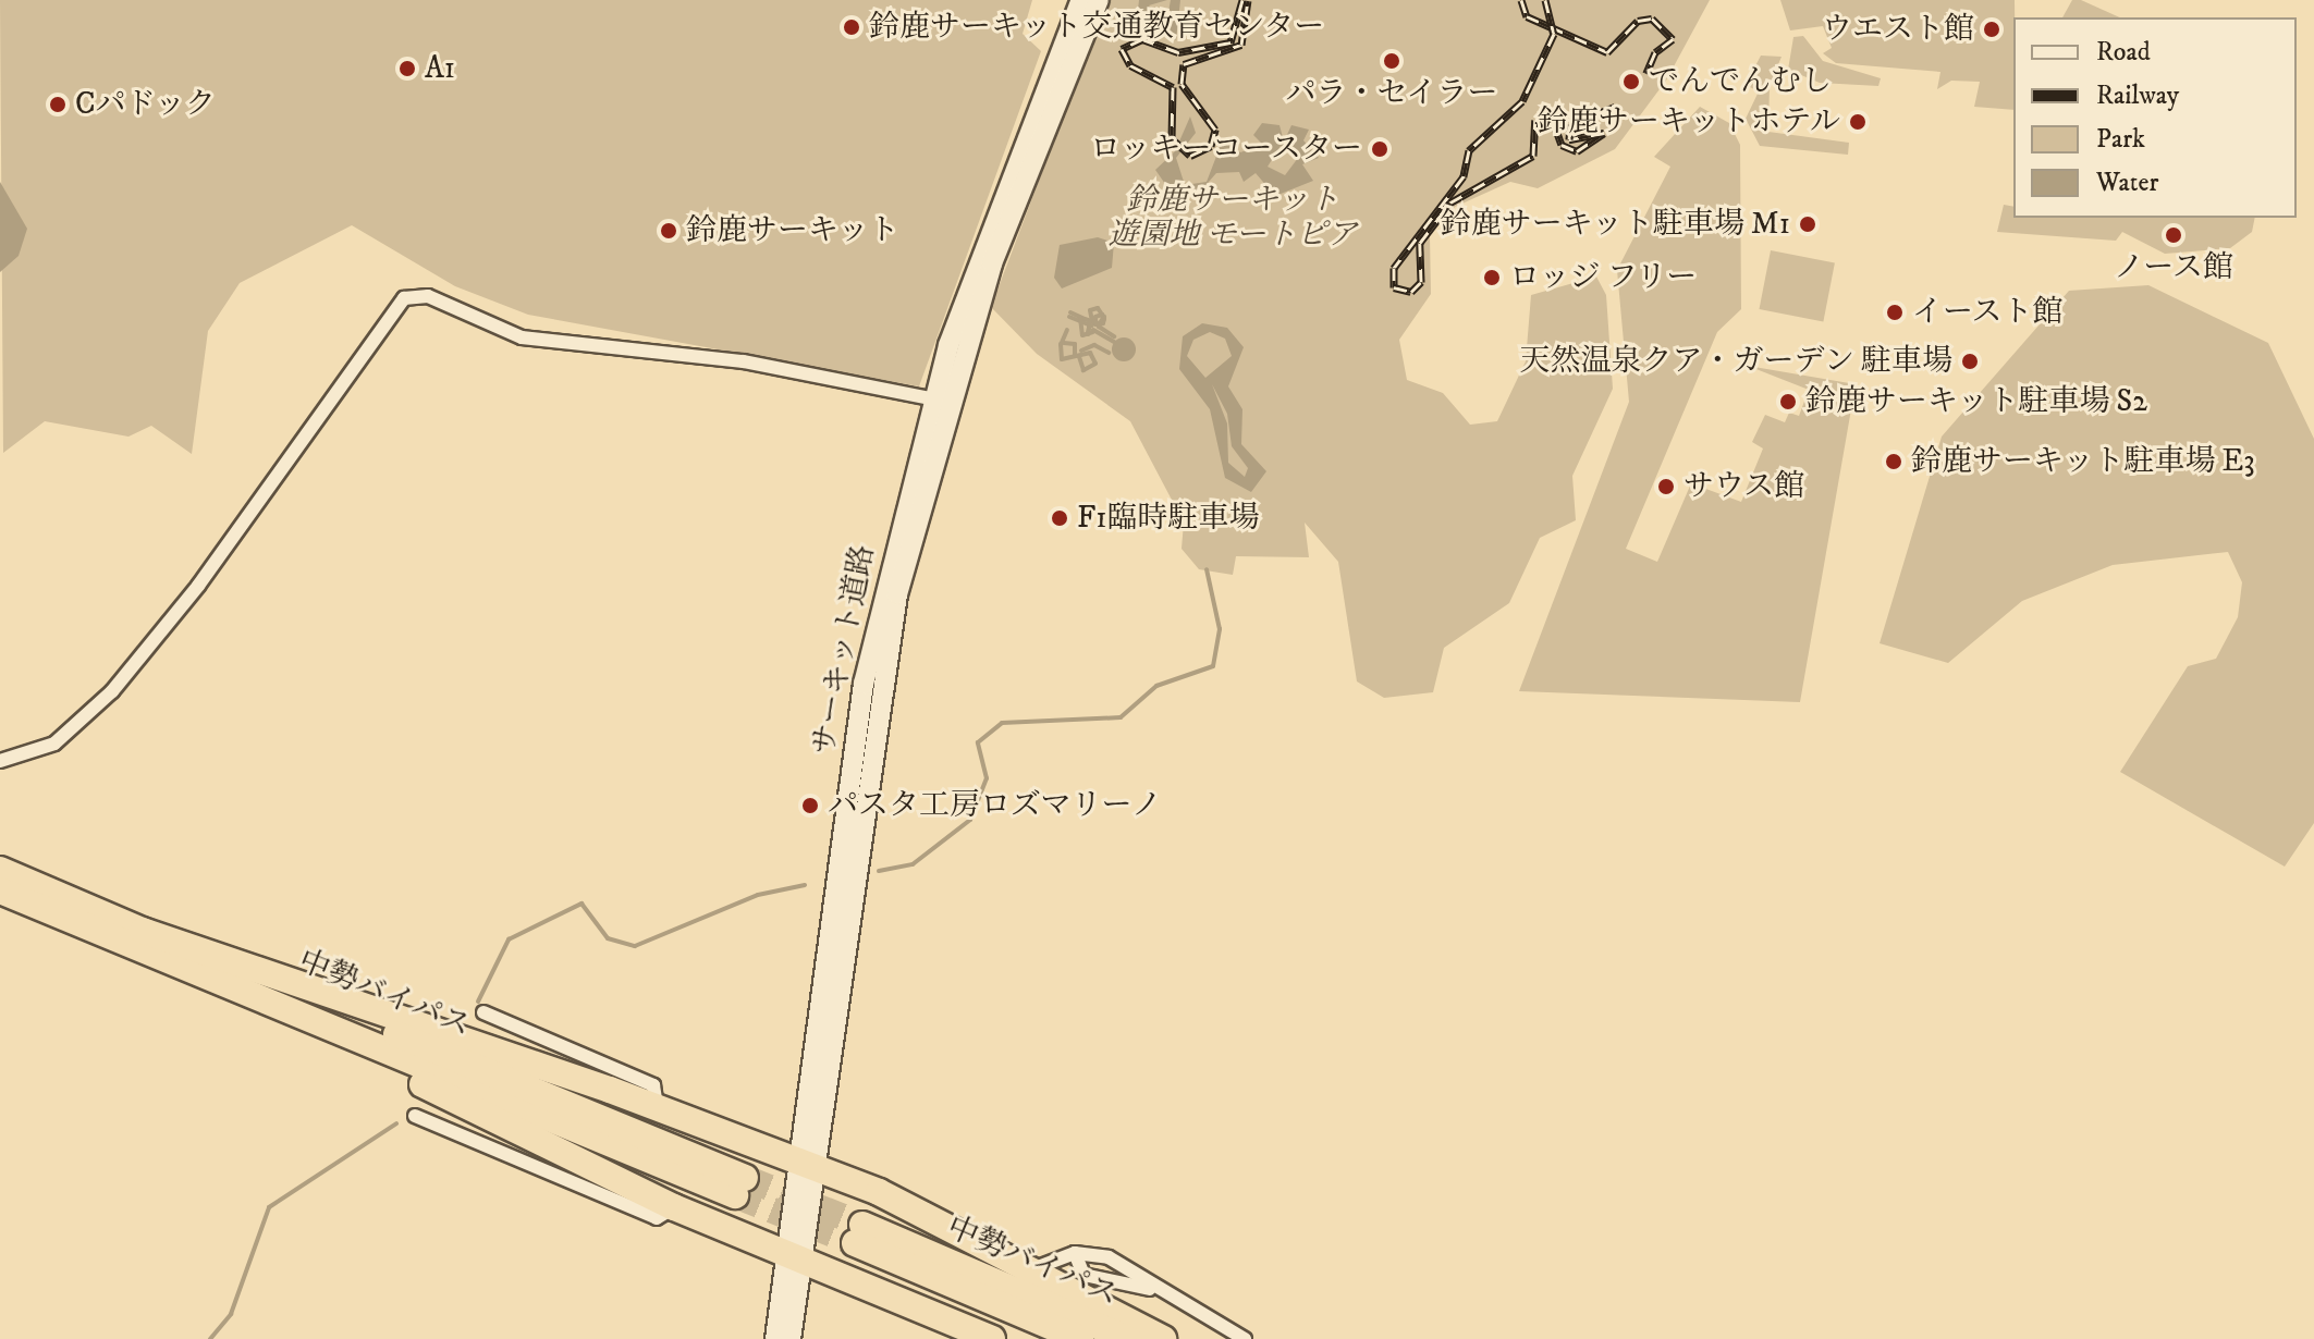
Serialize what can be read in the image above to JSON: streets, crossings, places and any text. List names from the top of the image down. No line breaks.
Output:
{"streets":{"highway":["中勢バイパス"],"street":["サーキット道路"]},"parks":["鈴鹿サーキット 遊園地 モートピア"],"places":["鈴鹿サーキット交通教育センター","ウエスト館","パラ・セイラー","A1","でんでんむし","Cパドック","鈴鹿サーキットホテル","ロッキーコースター","鈴鹿サーキット駐車場 M1","鈴鹿サーキット","ノース館","ロッジ フリー","イースト館","天然温泉クア・ガーデン 駐車場","鈴鹿サーキット駐車場 S2","鈴鹿サーキット駐車場 E3","サウス館","F1臨時駐車場","パスタ工房ロズマリーノ"],"legend":["Road","Railway","Park","Water"]}
